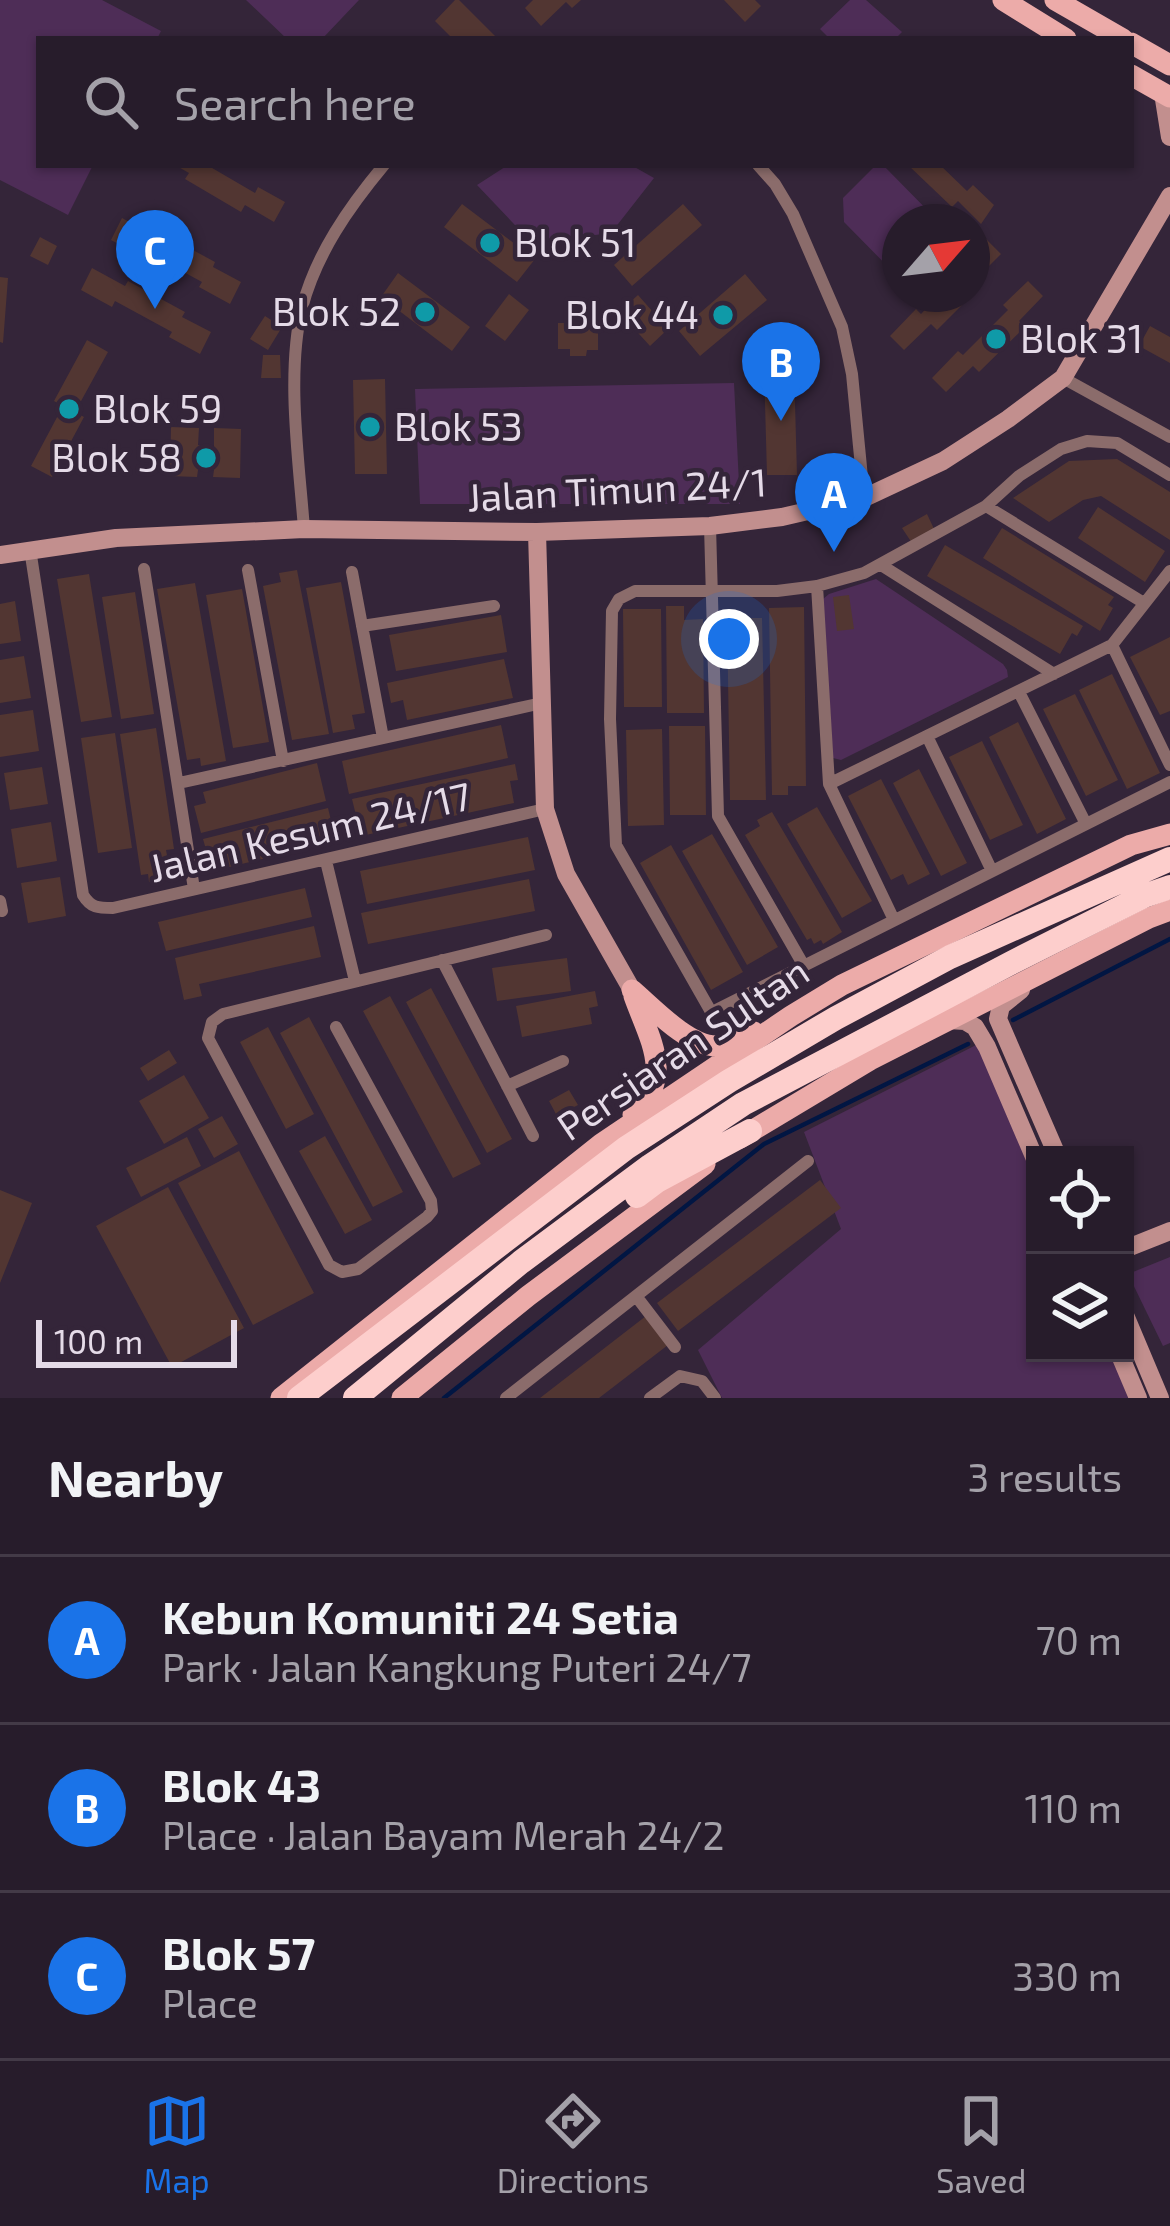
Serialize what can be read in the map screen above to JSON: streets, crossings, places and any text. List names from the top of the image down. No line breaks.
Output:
{"streets":{"main road":["Persiaran Sultan"],"street":["Jalan Timun 24/1","Jalan Kesum 24/17"]},"crossings":[["Jalan Timun 24/1","Jalan Kesum 24/17"]],"places":["Blok 51","Blok 52","Blok 44","Blok 31","Blok 59","Blok 53","Blok 58"],"scale_bar":"100 m","north":"top right","page":{"search":"Search here","pins":["C","B","A"],"scale":"100 m","heading":["Nearby","3 results"],"list":[{"mark":"A","name":"Kebun Komuniti 24 Setia","note":"Park · Jalan Kangkung Puteri 24/7","value":"70 m"},{"mark":"B","name":"Blok 43","note":"Place · Jalan Bayam Merah 24/2","value":"110 m"},{"mark":"C","name":"Blok 57","note":"Place","value":"330 m"}],"nav":["Map","Directions","Saved"]}}
